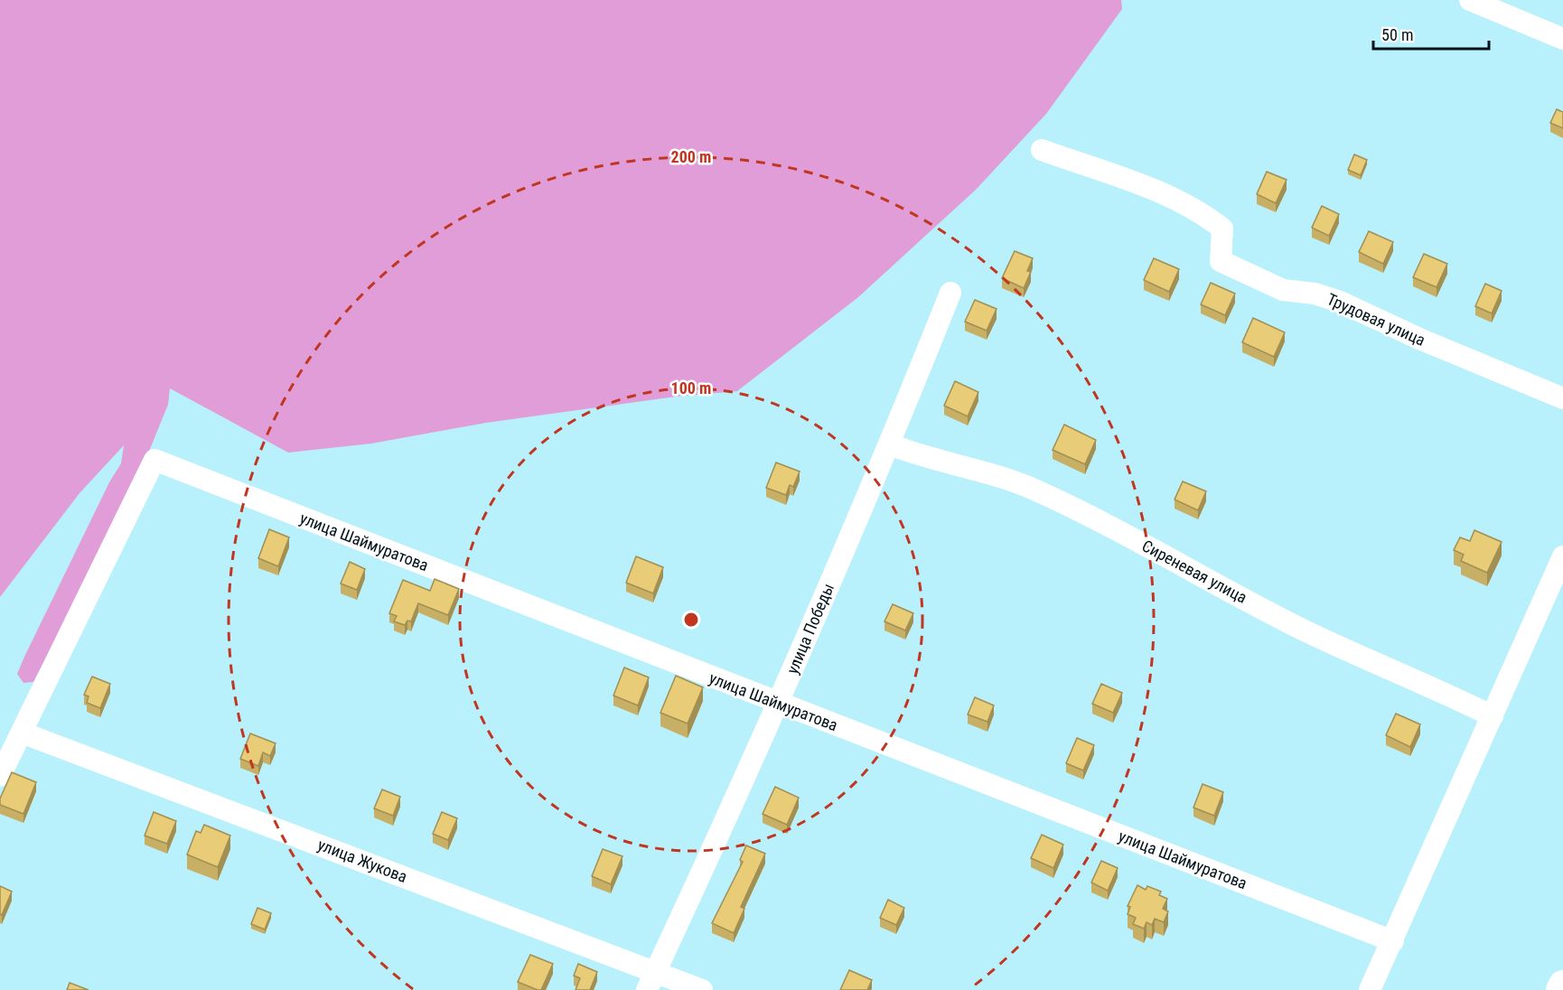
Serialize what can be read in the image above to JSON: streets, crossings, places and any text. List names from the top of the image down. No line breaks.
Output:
{"streets":{"street":["Трудовая улица","улица Шаймуратова","Сиреневая улица","улица Победы","улица Жукова"]},"crossings":[["улица Шаймуратова","улица Победы"],["улица Шаймуратова","улица Жукова"],["Сиреневая улица","улица Победы"],["улица Победы","улица Жукова"]],"scale_bar":"50 m","rings":["200 m","100 m"]}
